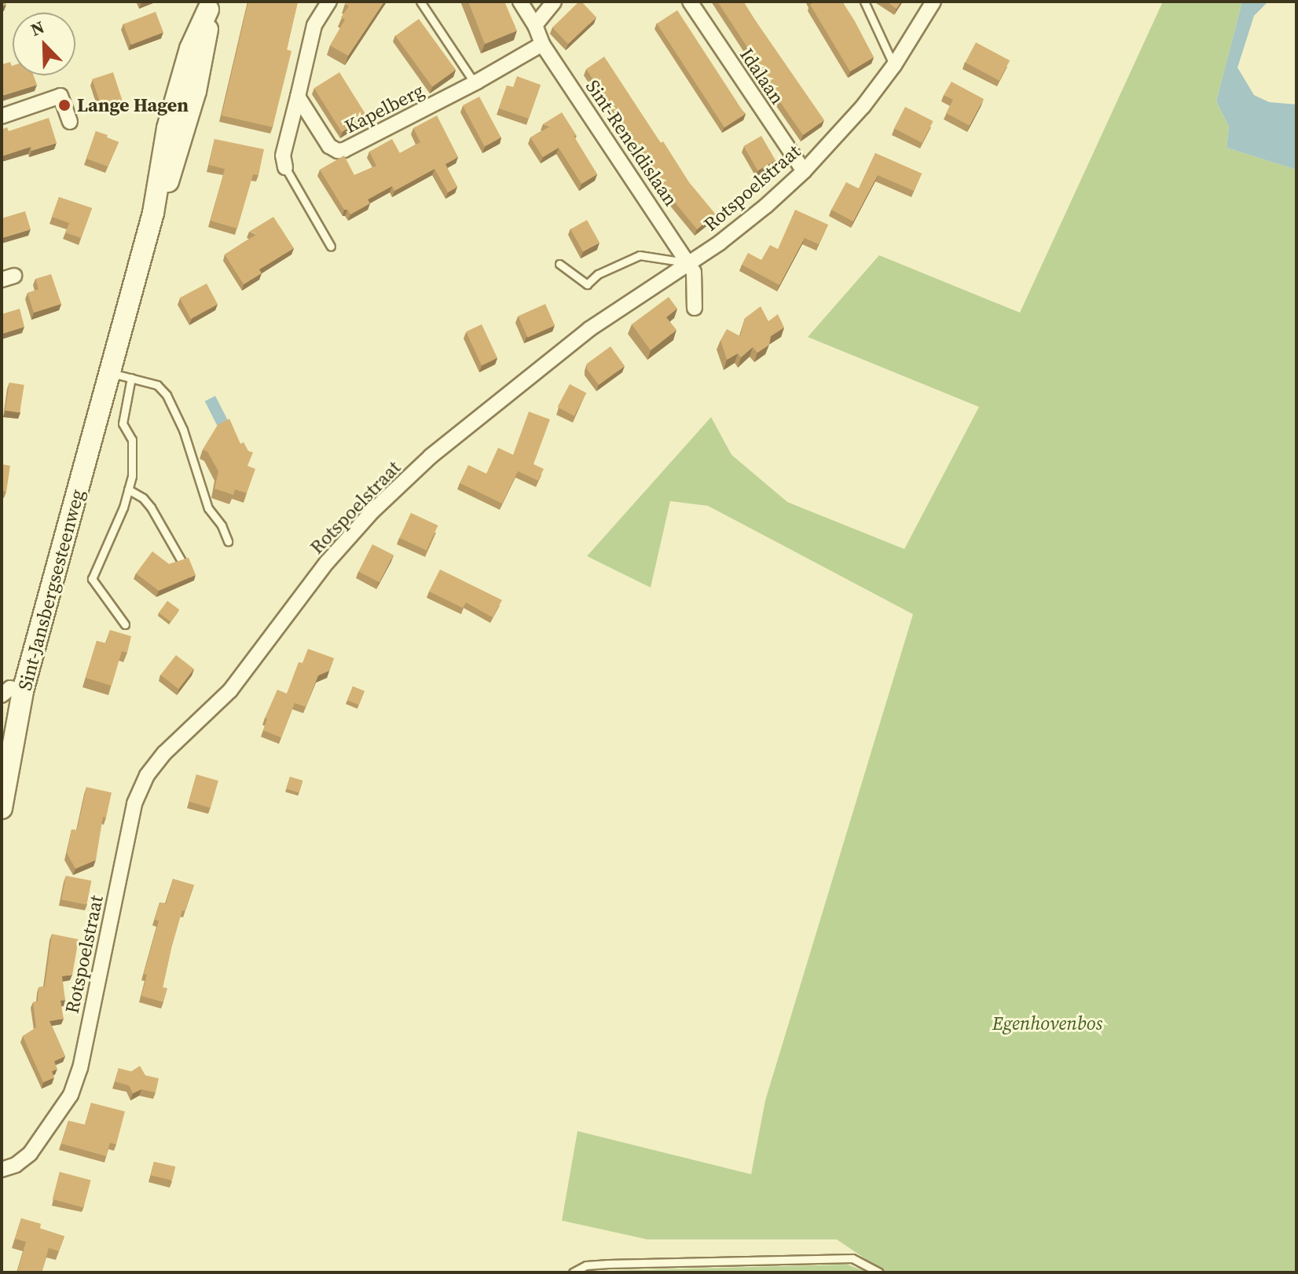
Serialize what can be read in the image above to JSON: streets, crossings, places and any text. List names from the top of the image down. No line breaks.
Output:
{"streets":{"main road":["Sint-Jansbergsesteenweg"],"street":["Idalaan","Kapelberg","Sint-Reneldislaan","Rotspoelstraat"]},"crossings":[["Idalaan","Rotspoelstraat"],["Kapelberg","Sint-Reneldislaan"],["Sint-Reneldislaan","Rotspoelstraat"]],"parks":["Egenhovenbos"],"places":["Lange Hagen"],"north":"top left"}
